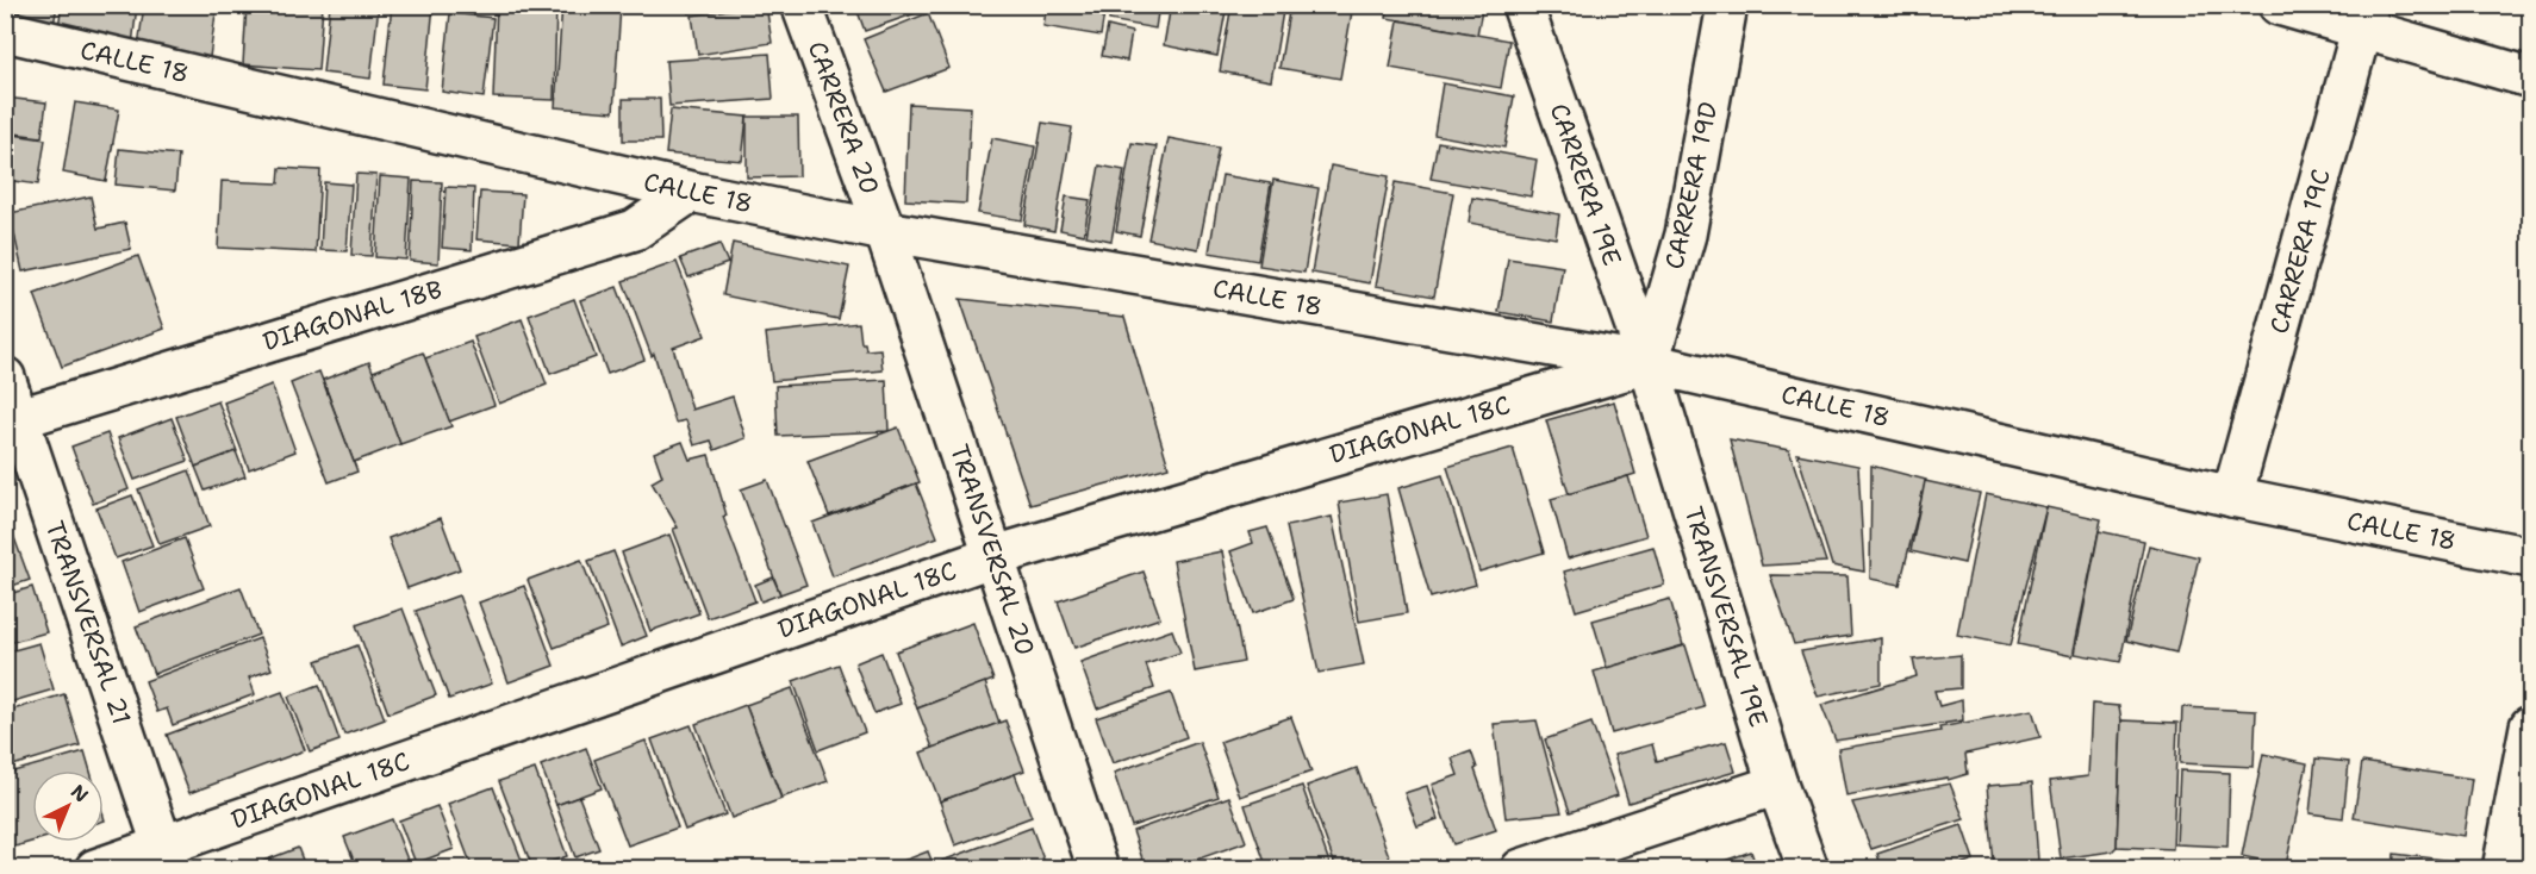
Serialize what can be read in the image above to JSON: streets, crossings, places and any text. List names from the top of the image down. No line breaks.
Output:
{"streets":{"street":["CALLE 18","CARRERA 20","CARRERA 19E","CARRERA 19D","CARRERA 19C","DIAGONAL 18B","DIAGONAL 18C","TRANSVERSAL 20","TRANSVERSAL 19E","TRANSVERSAL 21"]},"crossings":[["CALLE 18","CARRERA 20"],["CALLE 18","CARRERA 19E"],["CALLE 18","CARRERA 19D"],["CALLE 18","CARRERA 19C"],["CALLE 18","DIAGONAL 18B"],["CALLE 18","DIAGONAL 18C"],["CALLE 18","TRANSVERSAL 20"],["CALLE 18","TRANSVERSAL 19E"],["CARRERA 20","TRANSVERSAL 20"],["CARRERA 19E","CARRERA 19D"],["CARRERA 19E","DIAGONAL 18C"],["CARRERA 19E","TRANSVERSAL 19E"],["CARRERA 19D","DIAGONAL 18C"],["CARRERA 19D","TRANSVERSAL 19E"],["DIAGONAL 18B","TRANSVERSAL 21"],["DIAGONAL 18C","TRANSVERSAL 20"],["DIAGONAL 18C","TRANSVERSAL 19E"],["DIAGONAL 18C","TRANSVERSAL 21"]],"north":"top right"}
